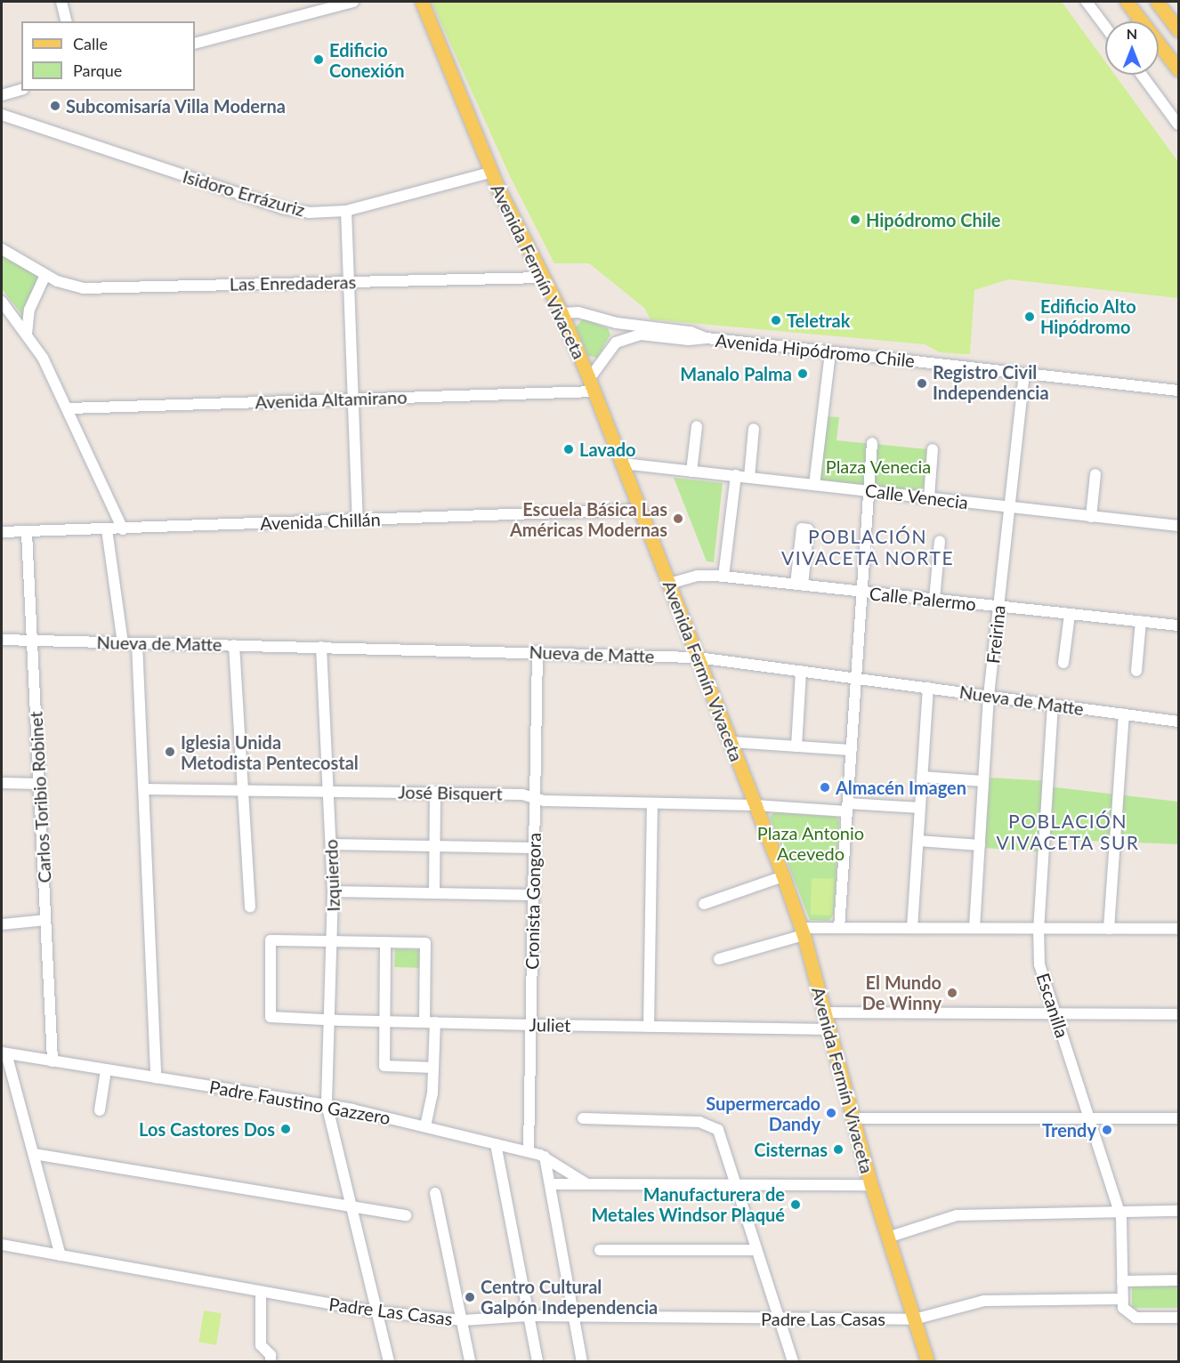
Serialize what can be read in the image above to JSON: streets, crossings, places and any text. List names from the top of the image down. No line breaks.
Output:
{"streets":{"main road":["Avenida Fermín Vivaceta"],"street":["Isidoro Errázuriz","Las Enredaderas","Avenida Hipódromo Chile","Avenida Altamirano","Calle Venecia","Avenida Chillán","Calle Palermo","Freirina","Nueva de Matte","José Bisquert","Carlos Toribio Robinet","Izquierdo","Cronista Gongora","Escanilla","Juliet","Padre Faustino Gazzero","Padre Las Casas"]},"crossings":[["Isidoro Errázuriz","Avenida Fermín Vivaceta"],["Avenida Fermín Vivaceta","Las Enredaderas"],["Avenida Fermín Vivaceta","Avenida Hipódromo Chile"],["Avenida Fermín Vivaceta","Avenida Altamirano"],["Avenida Fermín Vivaceta","Calle Venecia"],["Avenida Fermín Vivaceta","Avenida Chillán"],["Avenida Fermín Vivaceta","Calle Palermo"],["Avenida Fermín Vivaceta","Nueva de Matte"],["Avenida Fermín Vivaceta","José Bisquert"],["Avenida Fermín Vivaceta","Juliet"],["Avenida Fermín Vivaceta","Padre Las Casas"],["Avenida Hipódromo Chile","Avenida Altamirano"],["Avenida Hipódromo Chile","Freirina"],["Calle Venecia","Freirina"],["Avenida Chillán","Carlos Toribio Robinet"],["Calle Palermo","Freirina"],["Freirina","Nueva de Matte"],["Nueva de Matte","Carlos Toribio Robinet"],["Nueva de Matte","Izquierdo"],["Nueva de Matte","Cronista Gongora"],["Nueva de Matte","Escanilla"],["José Bisquert","Izquierdo"],["José Bisquert","Cronista Gongora"],["Carlos Toribio Robinet","Padre Faustino Gazzero"],["Izquierdo","Juliet"],["Izquierdo","Padre Faustino Gazzero"],["Izquierdo","Padre Las Casas"],["Cronista Gongora","Juliet"],["Cronista Gongora","Padre Faustino Gazzero"],["Escanilla","Padre Las Casas"]],"districts":["POBLACIÓN VIVACETA NORTE","POBLACIÓN VIVACETA SUR"],"parks":["Plaza Venecia","Plaza Antonio Acevedo"],"places":["Edificio Conexión","Subcomisaría Villa Moderna","Hipódromo Chile","Edificio Alto Hipódromo","Teletrak","Manalo Palma","Registro Civil Independencia","Lavado","Escuela Básica Las Américas Modernas","Iglesia Unida Metodista Pentecostal","Almacén Imagen","El Mundo De Winny","Supermercado Dandy","Los Castores Dos","Trendy","Cisternas","Manufacturera de Metales Windsor Plaqué","Centro Cultural Galpón Independencia"],"legend":["Calle","Parque"],"north":"top"}
